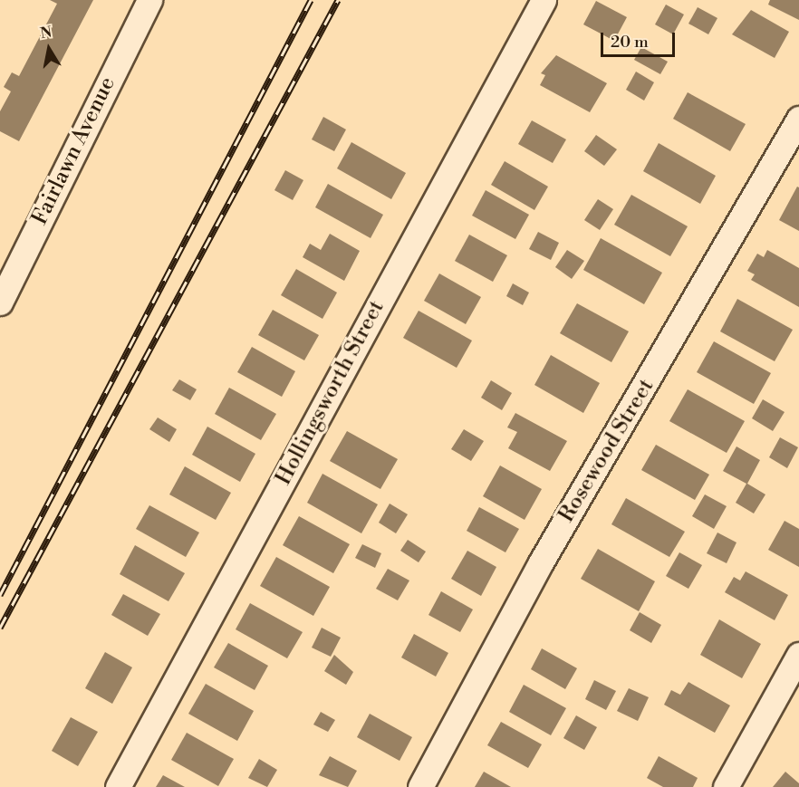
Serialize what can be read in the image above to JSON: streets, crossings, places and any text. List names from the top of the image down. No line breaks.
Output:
{"streets":{"street":["Fairlawn Avenue","Hollingsworth Street","Rosewood Street"]},"scale_bar":"20 m","north":"top"}
